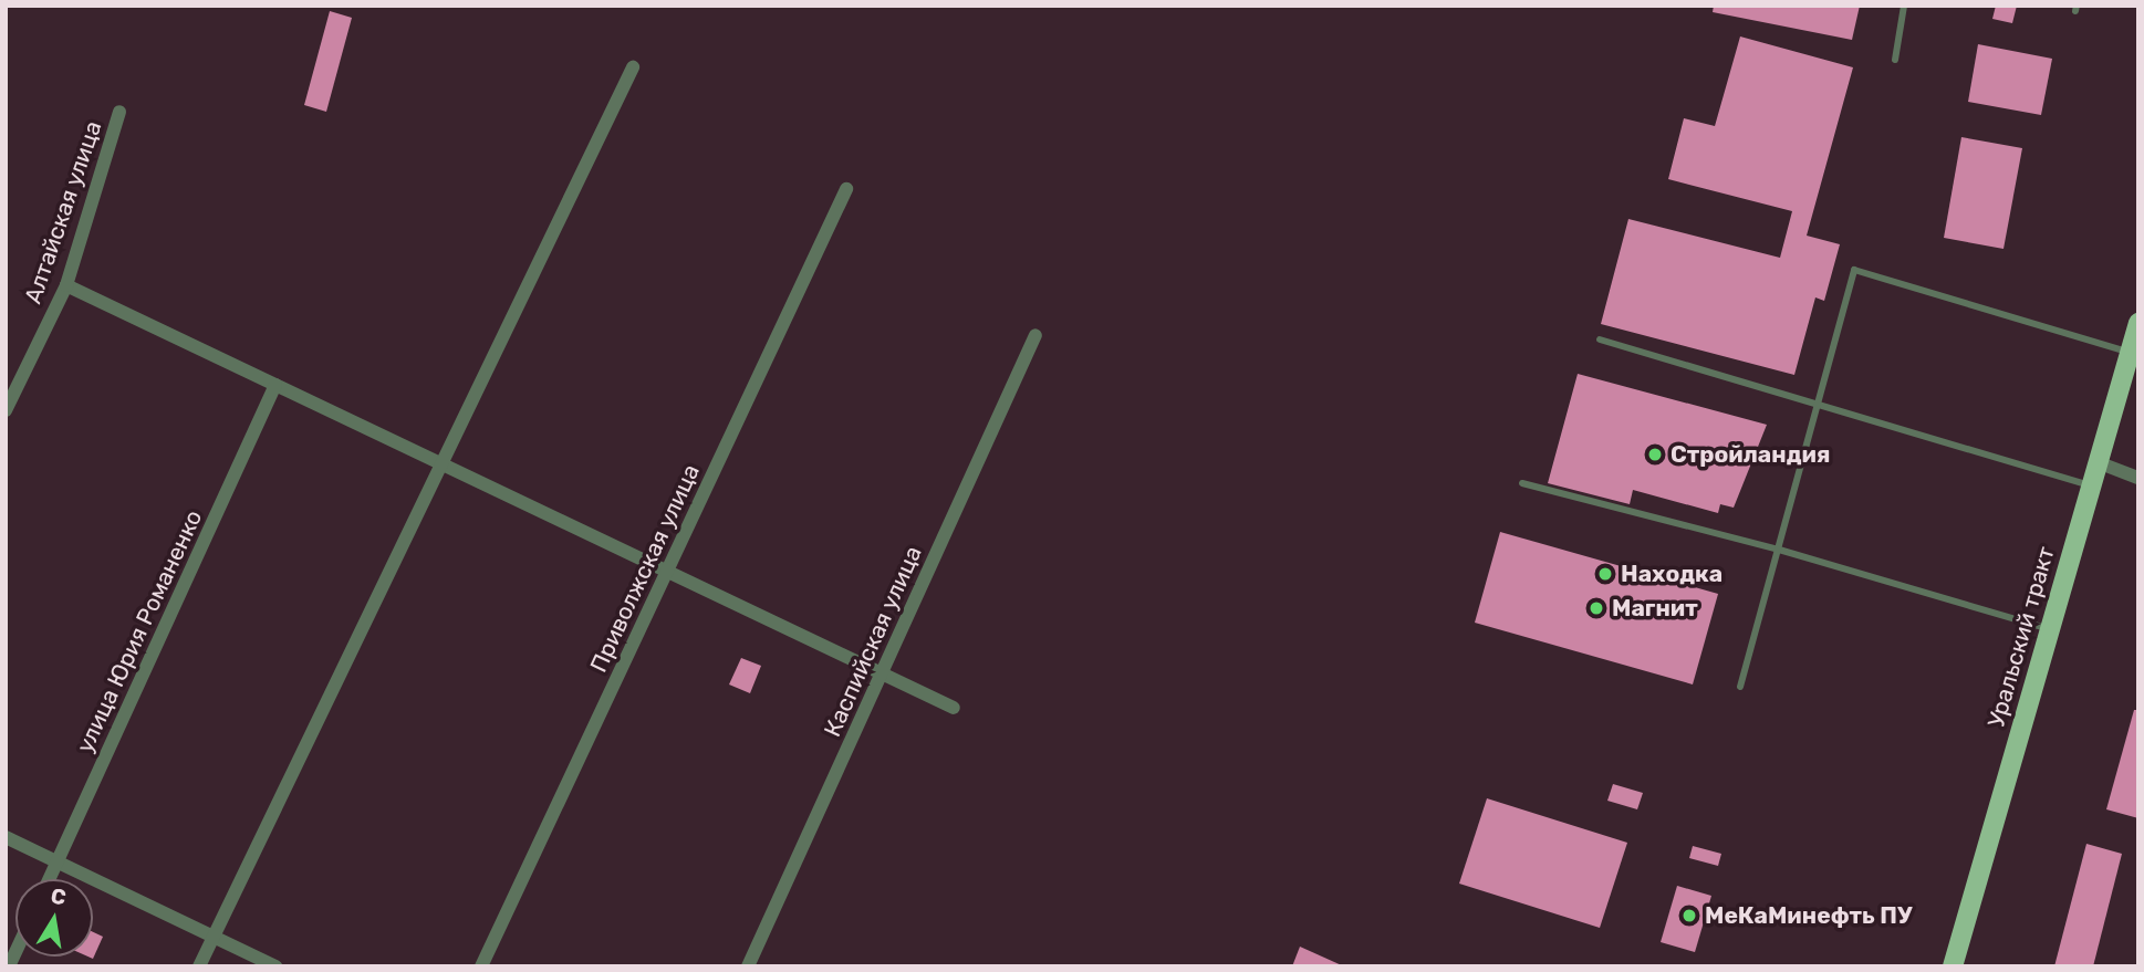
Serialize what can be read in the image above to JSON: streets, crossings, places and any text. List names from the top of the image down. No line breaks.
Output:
{"streets":{"main road":["Уральский тракт"],"street":["Алтайская улица","Приволжская улица","улица Юрия Романенко","Каспийская улица"]},"places":["Стройландия","Находка","Магнит","МеКаМинефть ПУ"],"north":"top"}
